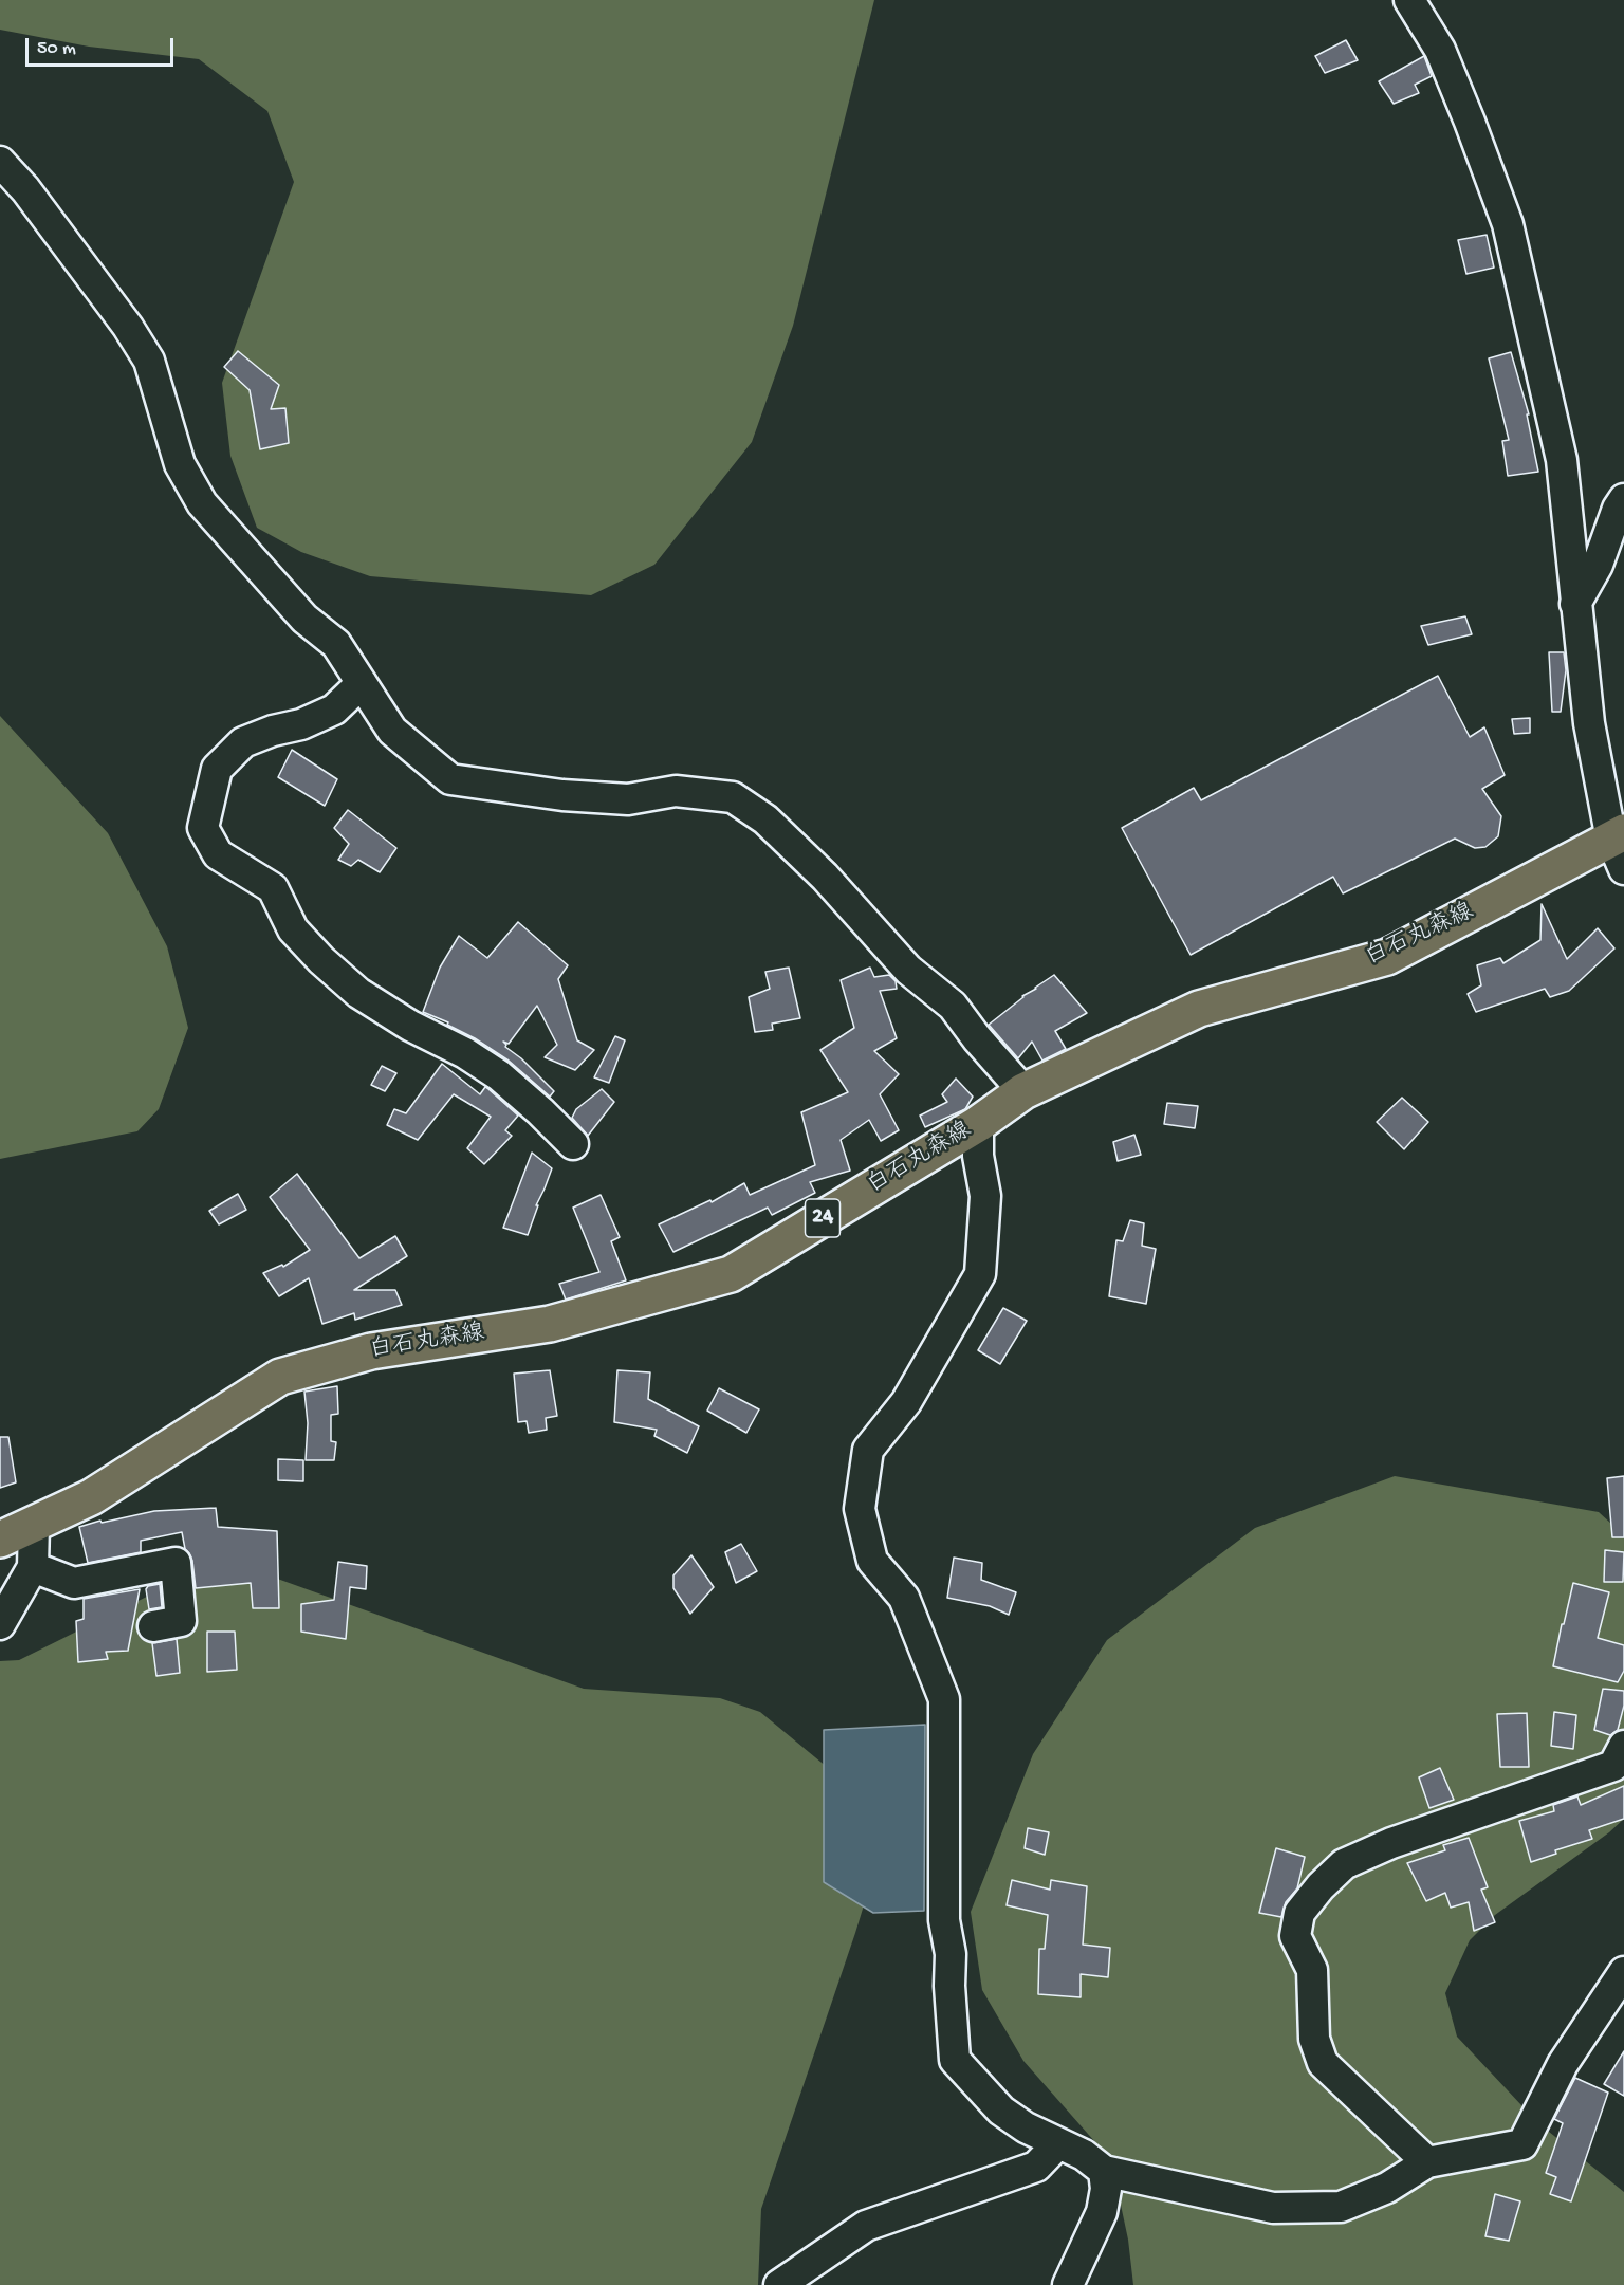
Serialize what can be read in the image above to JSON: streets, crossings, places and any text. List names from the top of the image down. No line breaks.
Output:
{"streets":{"main road":["白石丸森線","24"]},"scale_bar":"50 m"}
